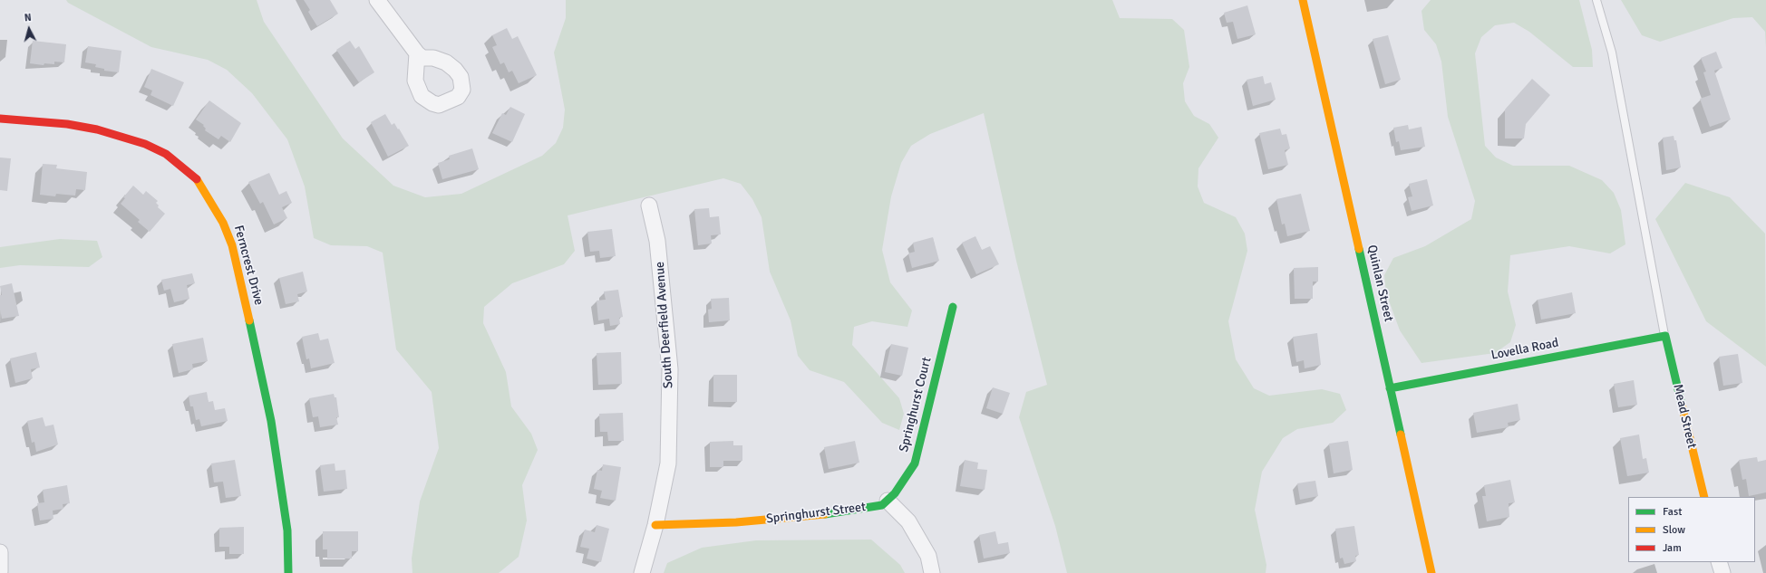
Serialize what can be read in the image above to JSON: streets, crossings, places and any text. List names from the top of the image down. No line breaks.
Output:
{"streets":{"street":["Ferncrest Drive","Quinlan Street","South Deerfield Avenue","Lovella Road","Springhurst Court","Mead Street","Springhurst Street"]},"crossings":[["Quinlan Street","Lovella Road"],["South Deerfield Avenue","Springhurst Street"],["Lovella Road","Mead Street"],["Springhurst Court","Springhurst Street"]],"legend":["Fast","Slow","Jam"],"north":"top"}
